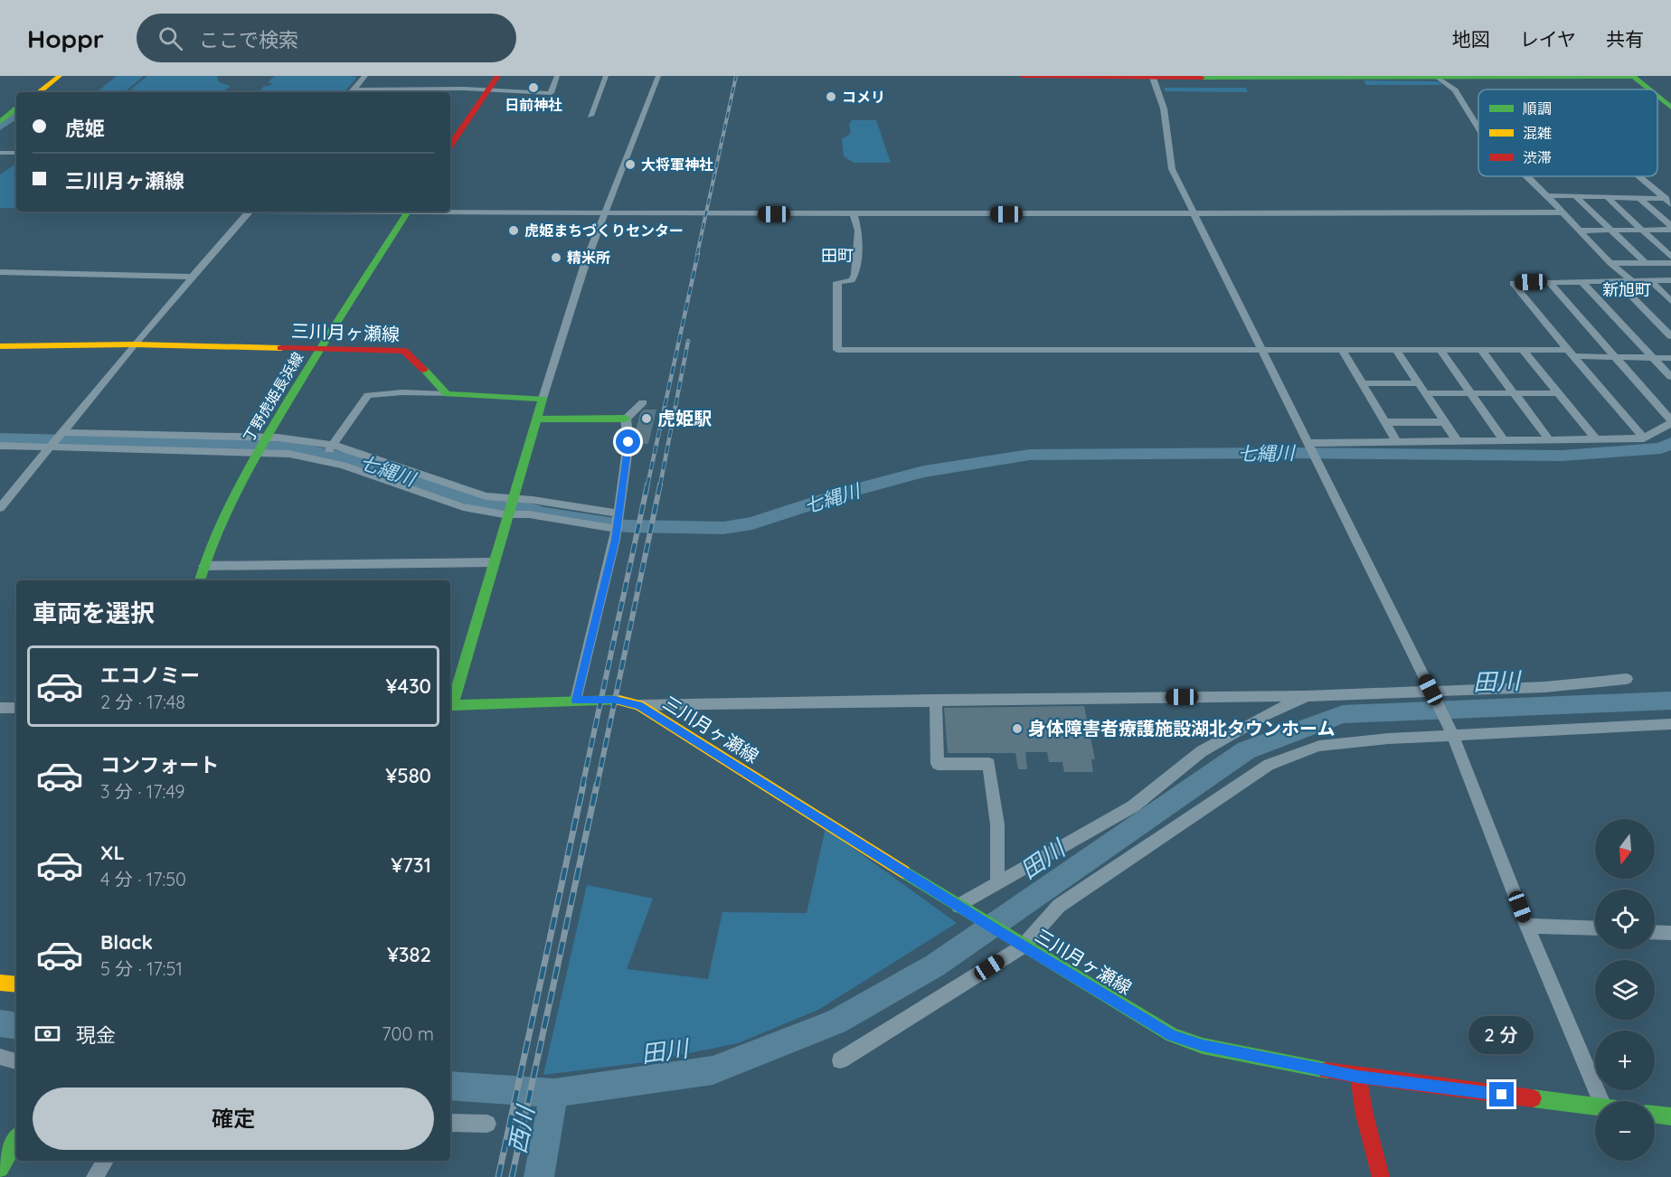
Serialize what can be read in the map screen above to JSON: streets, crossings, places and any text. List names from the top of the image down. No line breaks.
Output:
{"streets":{"main road":["三川月ヶ瀬線","丁野虎姫長浜線"]},"crossings":[["三川月ヶ瀬線","丁野虎姫長浜線"]],"districts":["田町","新旭町"],"water":["七縄川","田川","西川"],"places":["日前神社","コメリ","大将軍神社","虎姫まちづくりセンター","精米所","虎姫駅","身体障害者療護施設湖北タウンホーム"],"legend":["順調","混雑","渋滞"],"north":"bottom","page":{"header":"Hoppr","search":"ここで検索","nav":["地図","レイヤ","共有"],"banner":["虎姫","三川月ヶ瀬線"],"heading":"車両を選択","list":[{"name":"エコノミー","note":"2 分 · 17:48","value":"¥430"},{"name":"コンフォート","note":"3 分 · 17:49","value":"¥580"},{"name":"XL","note":"4 分 · 17:50","value":"¥731"},{"name":"Black","note":"5 分 · 17:51","value":"¥382"}],"map_buttons":["+","−"],"pay":["現金","700 m"],"bubble":"2 分","buttons":"確定"}}
